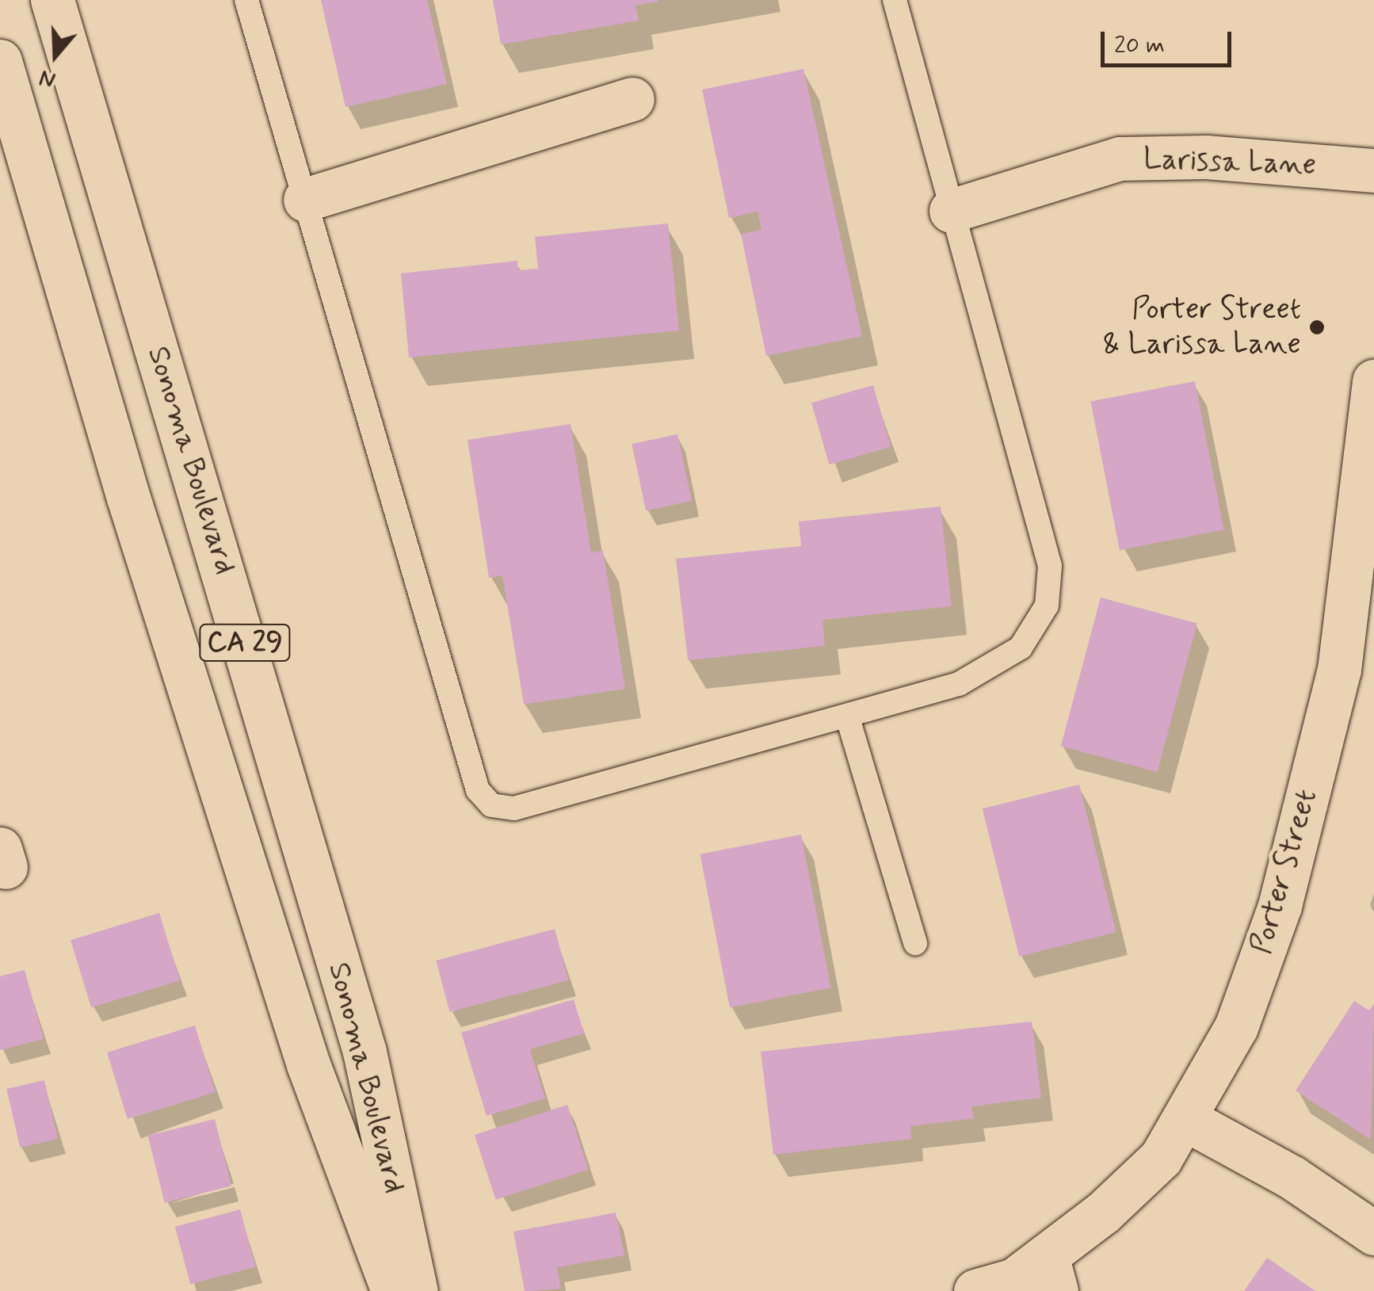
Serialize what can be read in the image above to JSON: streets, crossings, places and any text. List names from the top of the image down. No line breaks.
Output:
{"streets":{"main road":["Larissa Lane","Sonoma Boulevard","CA 29","Porter Street"]},"places":["Porter Street & Larissa Lane"],"scale_bar":"20 m","north":"bottom"}
